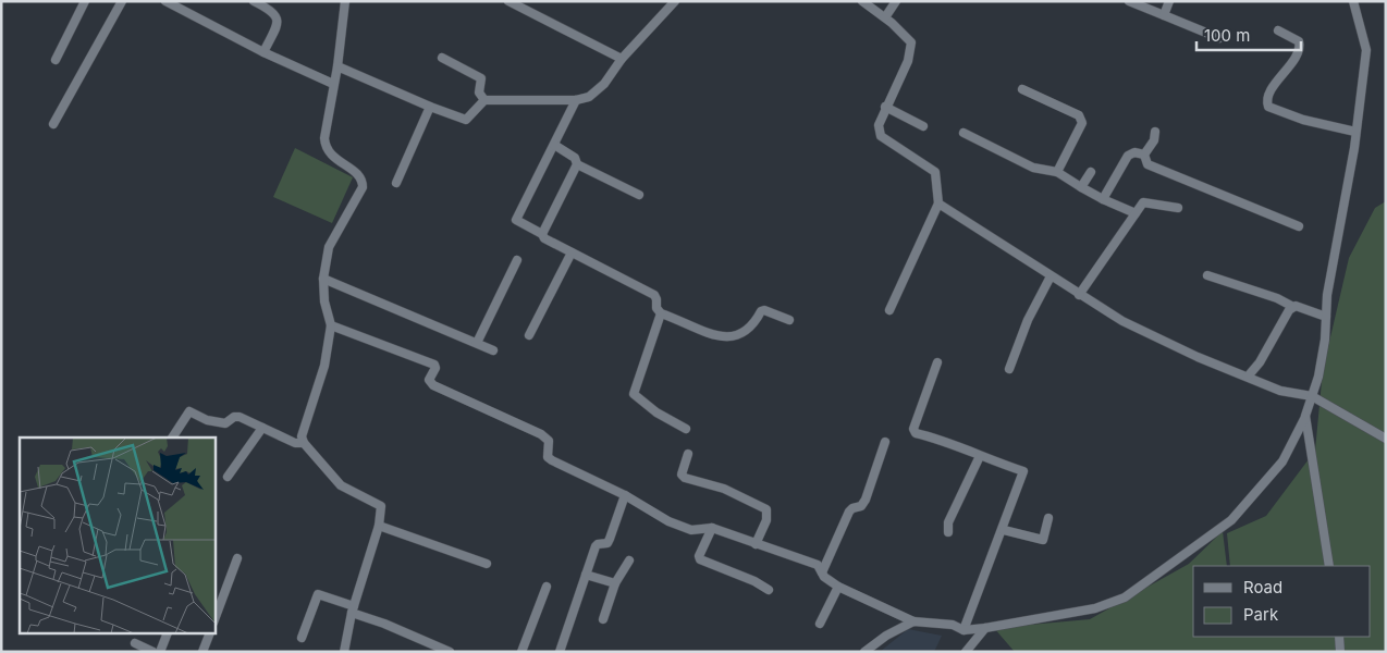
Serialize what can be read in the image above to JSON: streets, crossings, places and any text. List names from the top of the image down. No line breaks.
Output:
{"legend":["Road","Park"],"scale_bar":"100 m"}
